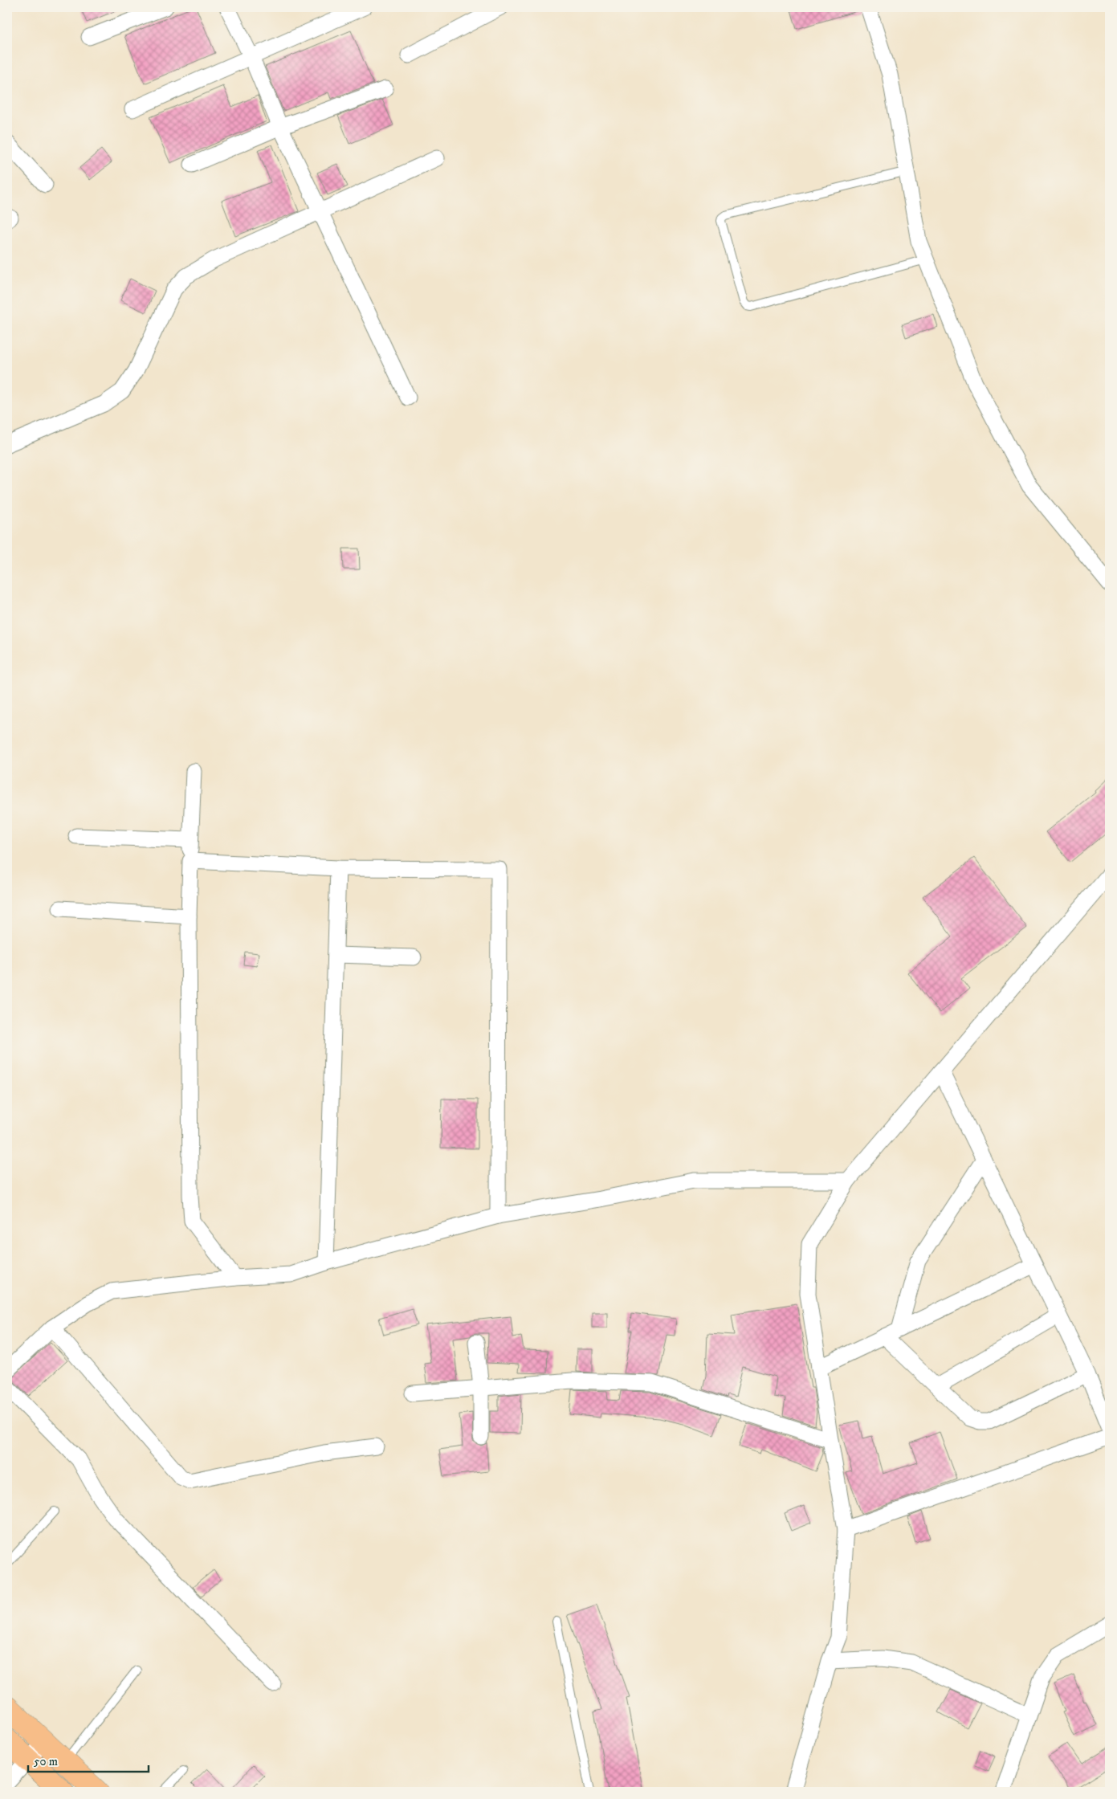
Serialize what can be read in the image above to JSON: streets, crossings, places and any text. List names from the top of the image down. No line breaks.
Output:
{"scale_bar":"50 m"}
